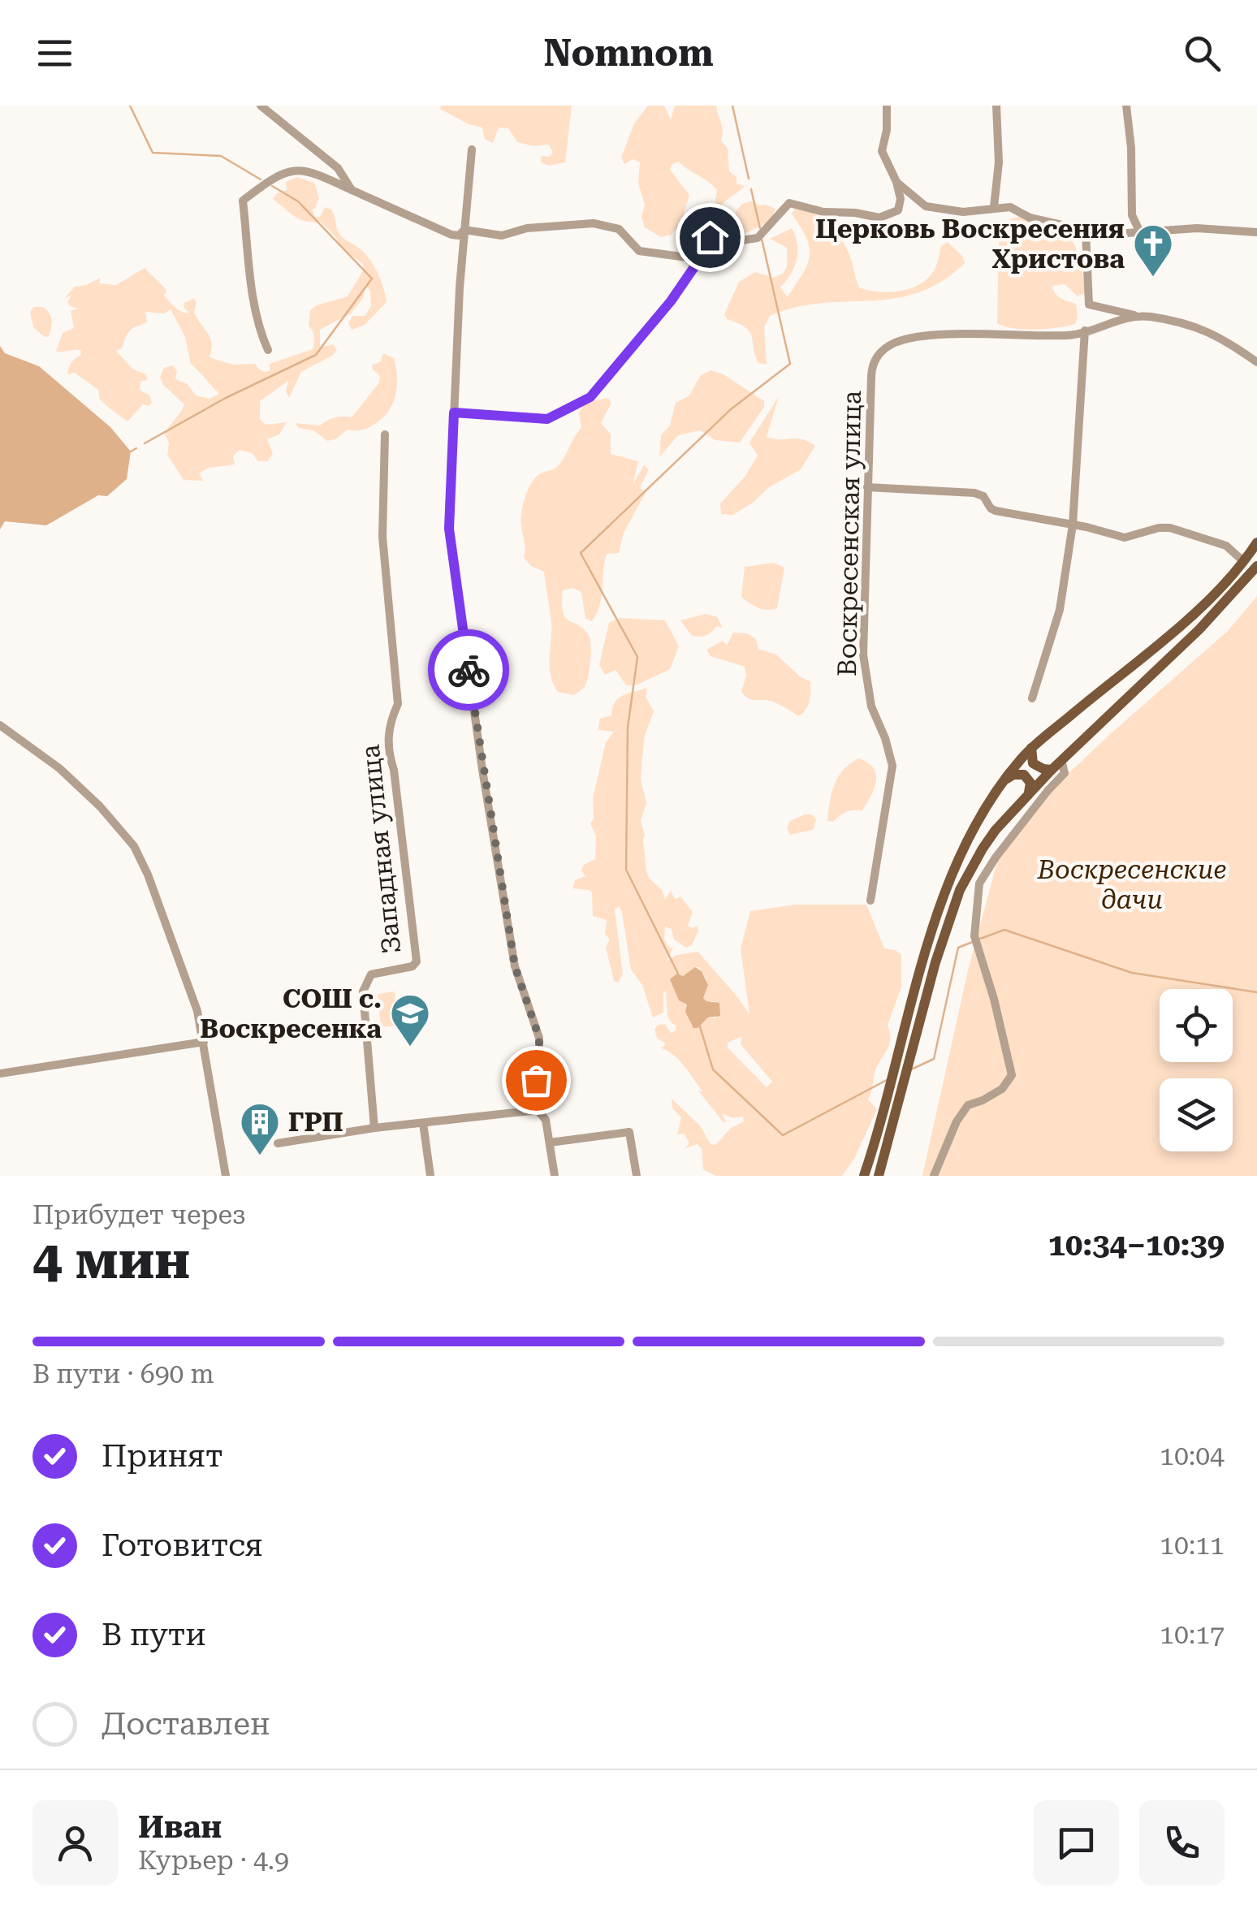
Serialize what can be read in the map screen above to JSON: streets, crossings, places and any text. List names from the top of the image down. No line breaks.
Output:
{"streets":{"street":["Воскресенская улица","Западная улица"]},"parks":["Воскресенские дачи"],"places":{"church":["Церковь Воскресения Христова"],"school or university":["СОШ с. Воскресенка"],"building":["ГРП"]},"page":{"header":"Nomnom","heading":["4 мин","Прибудет через","10:34–10:39"],"panel":["Иван","Курьер · 4.9"],"bar":"В пути · 690 m","list":[["Принят","10:04"],["Готовится","10:11"],["В пути","10:17"],"Доставлен"]}}
